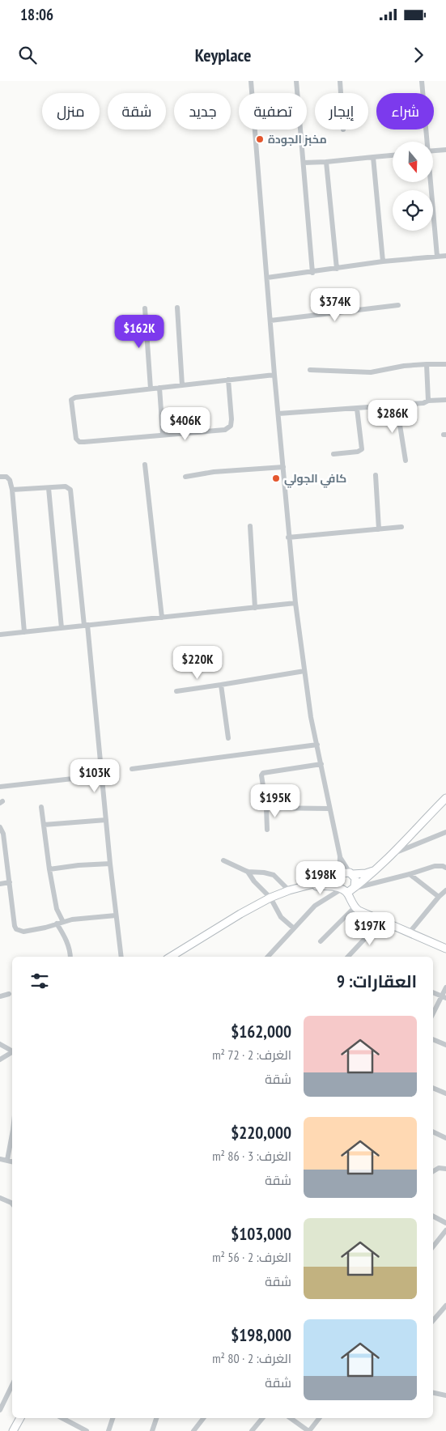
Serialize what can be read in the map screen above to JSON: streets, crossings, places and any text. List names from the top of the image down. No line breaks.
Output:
{"places":["مخبز الجودة","كافي الجولي"],"north":"bottom","page":{"status":"18:06","header":"Keyplace","chip":["شراء","إيجار","تصفية","جديد","شقة","منزل"],"price":["$374K","$162K","$286K","$406K","$220K","$103K","$195K","$198K","$197K"],"heading":"العقارات: 9","list":[{"name":"$162,000","note":"الغرف: 2 · 72 m² · شقة"},{"name":"$220,000","note":"الغرف: 3 · 86 m² · شقة"},{"name":"$103,000","note":"الغرف: 2 · 56 m² · شقة"},{"name":"$198,000","note":"الغرف: 2 · 80 m² · شقة"}]}}
